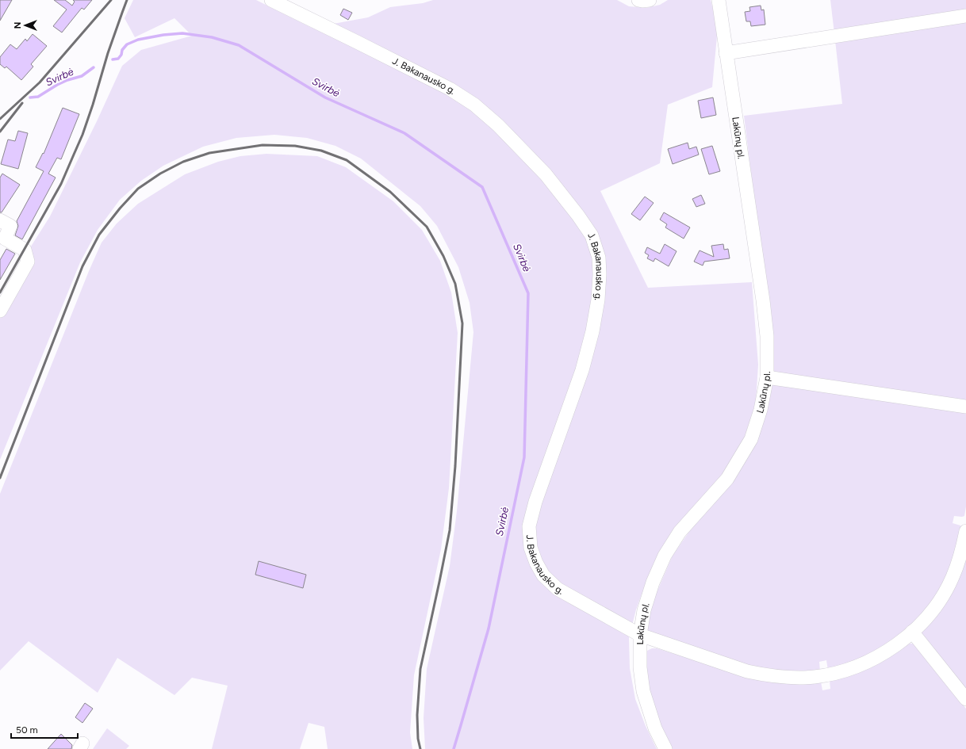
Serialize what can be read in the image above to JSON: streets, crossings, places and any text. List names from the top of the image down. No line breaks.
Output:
{"streets":{"street":["J. Bakanausko g.","Lakūnų pl."]},"crossings":[["J. Bakanausko g.","Lakūnų pl."]],"water":["Svirbė"],"scale_bar":"50 m","north":"left"}
